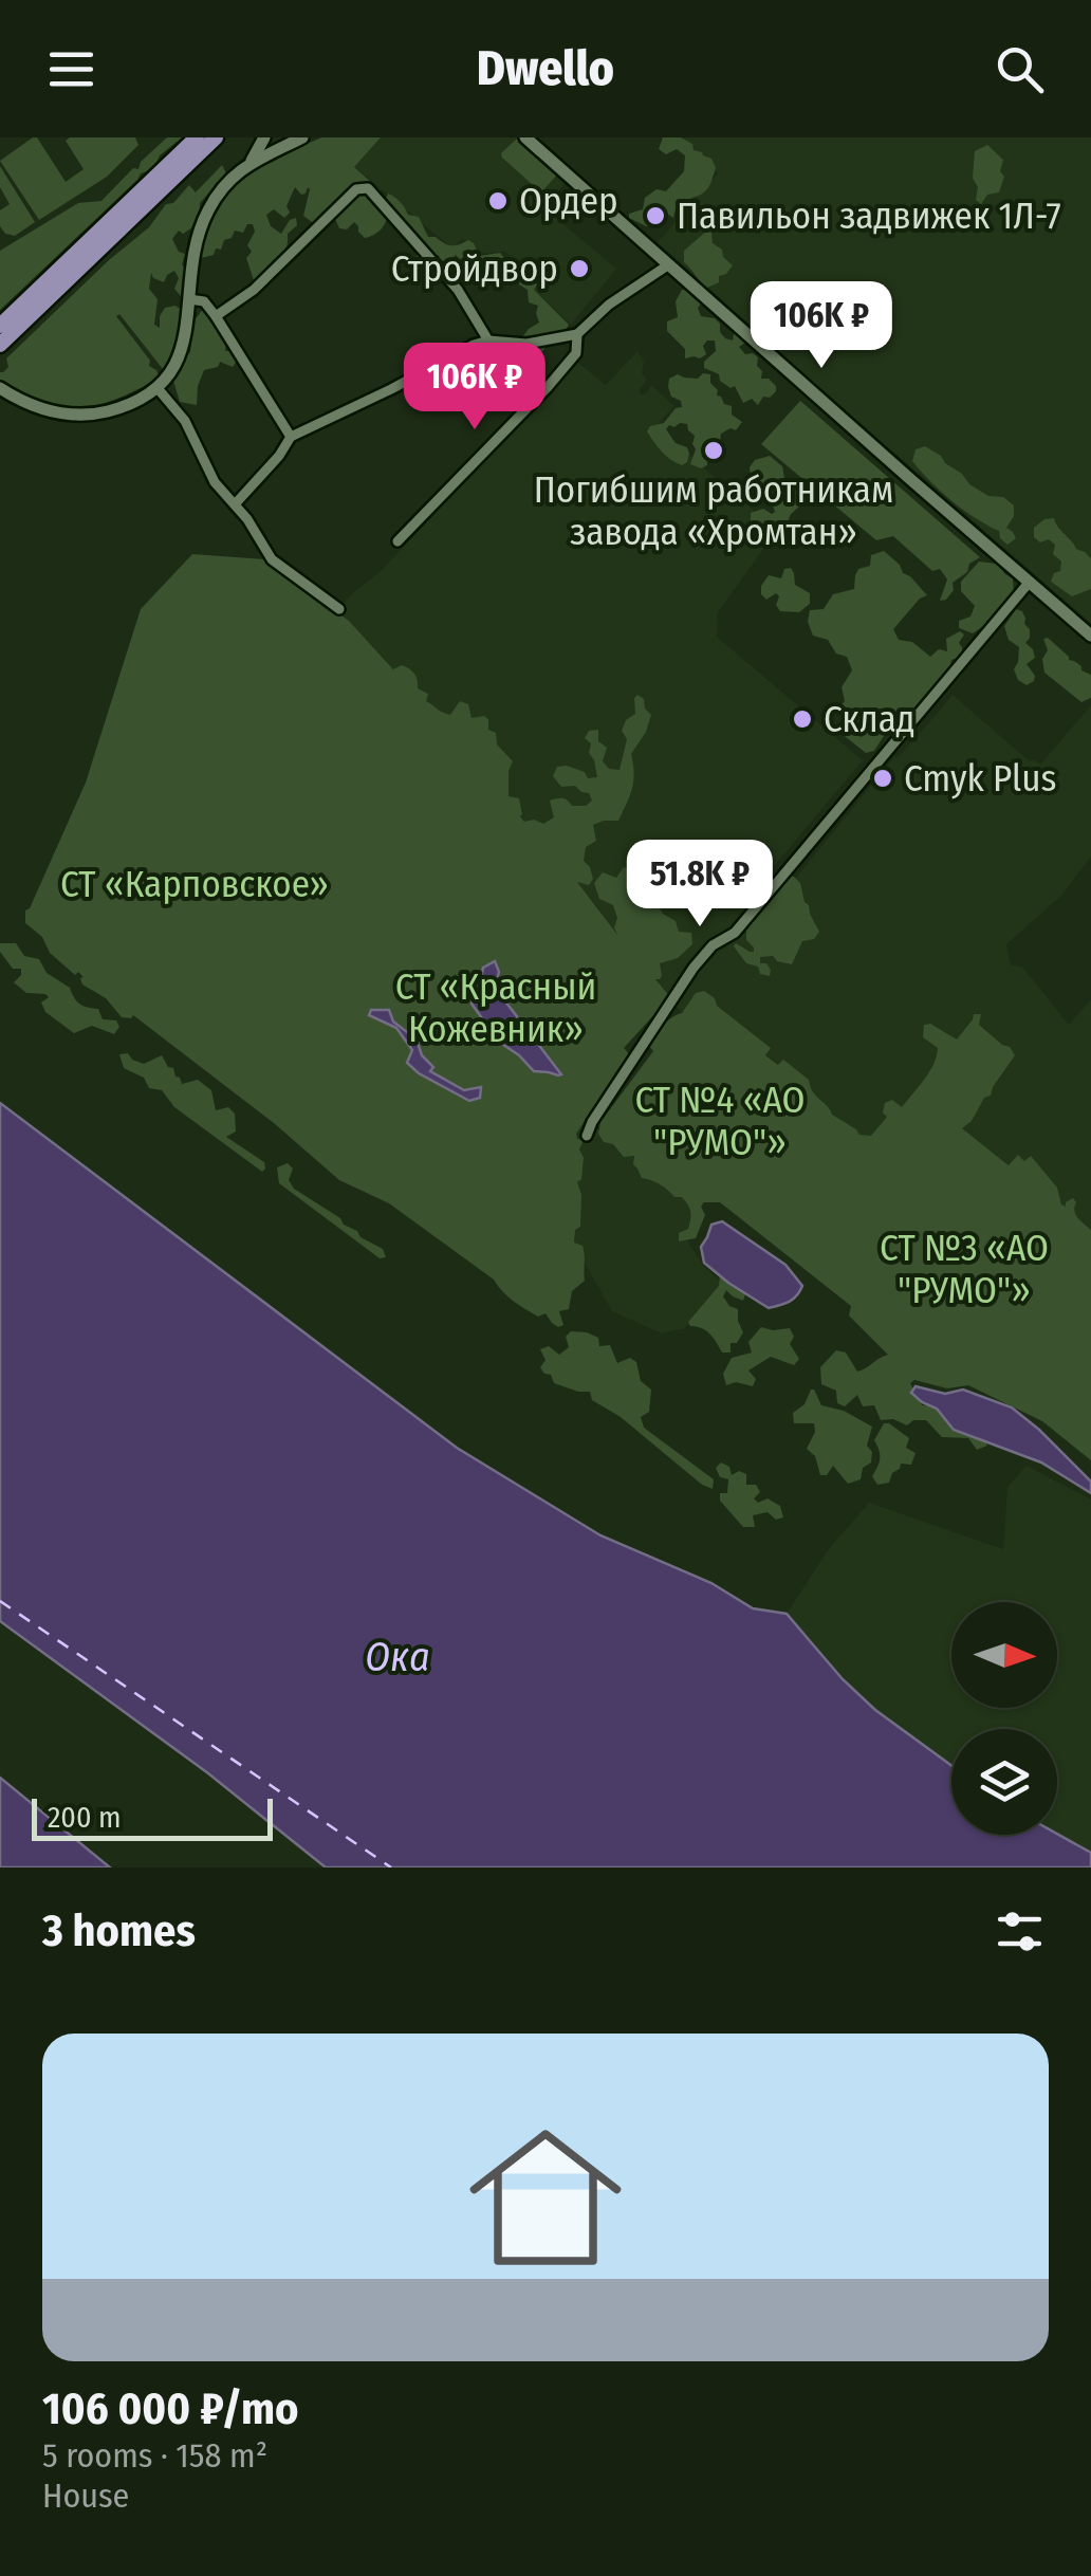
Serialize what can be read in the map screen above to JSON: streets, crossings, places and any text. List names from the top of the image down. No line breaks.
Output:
{"water":["Ока"],"parks":["СТ «Карповское»","СТ «Красный Кожевник»","СТ №4 «АО \"РУМО\"»","СТ №3 «АО \"РУМО\"»"],"places":["Ордер","Павильон задвижек 1Л-7","Стройдвор","Погибшим работникам завода «Хромтан»","Склад","Cmyk Plus"],"scale_bar":"200 m","north":"right","page":{"header":"Dwello","price":["106K ₽","106K ₽","51.8K ₽"],"scale":"200 m","heading":"3 homes","list":[{"name":"106 000 ₽/mo","note":"5 rooms · 158 m² · House"}]}}
